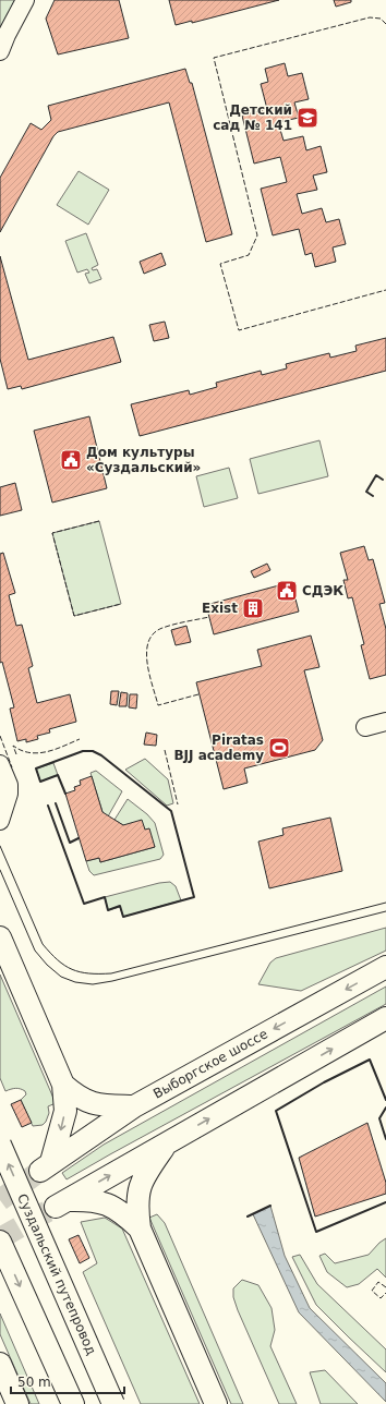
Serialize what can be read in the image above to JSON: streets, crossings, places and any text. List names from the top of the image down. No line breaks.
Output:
{"streets":{"main road":["Выборгское шоссе","Суздальский путепровод"]},"places":{"school or university":["Детский сад № 141"],"public building":["Дом культуры «Суздальский»","СДЭК"],"building":["Exist"],"sports":["Piratas BJJ academy"]},"scale_bar":"50 m"}
